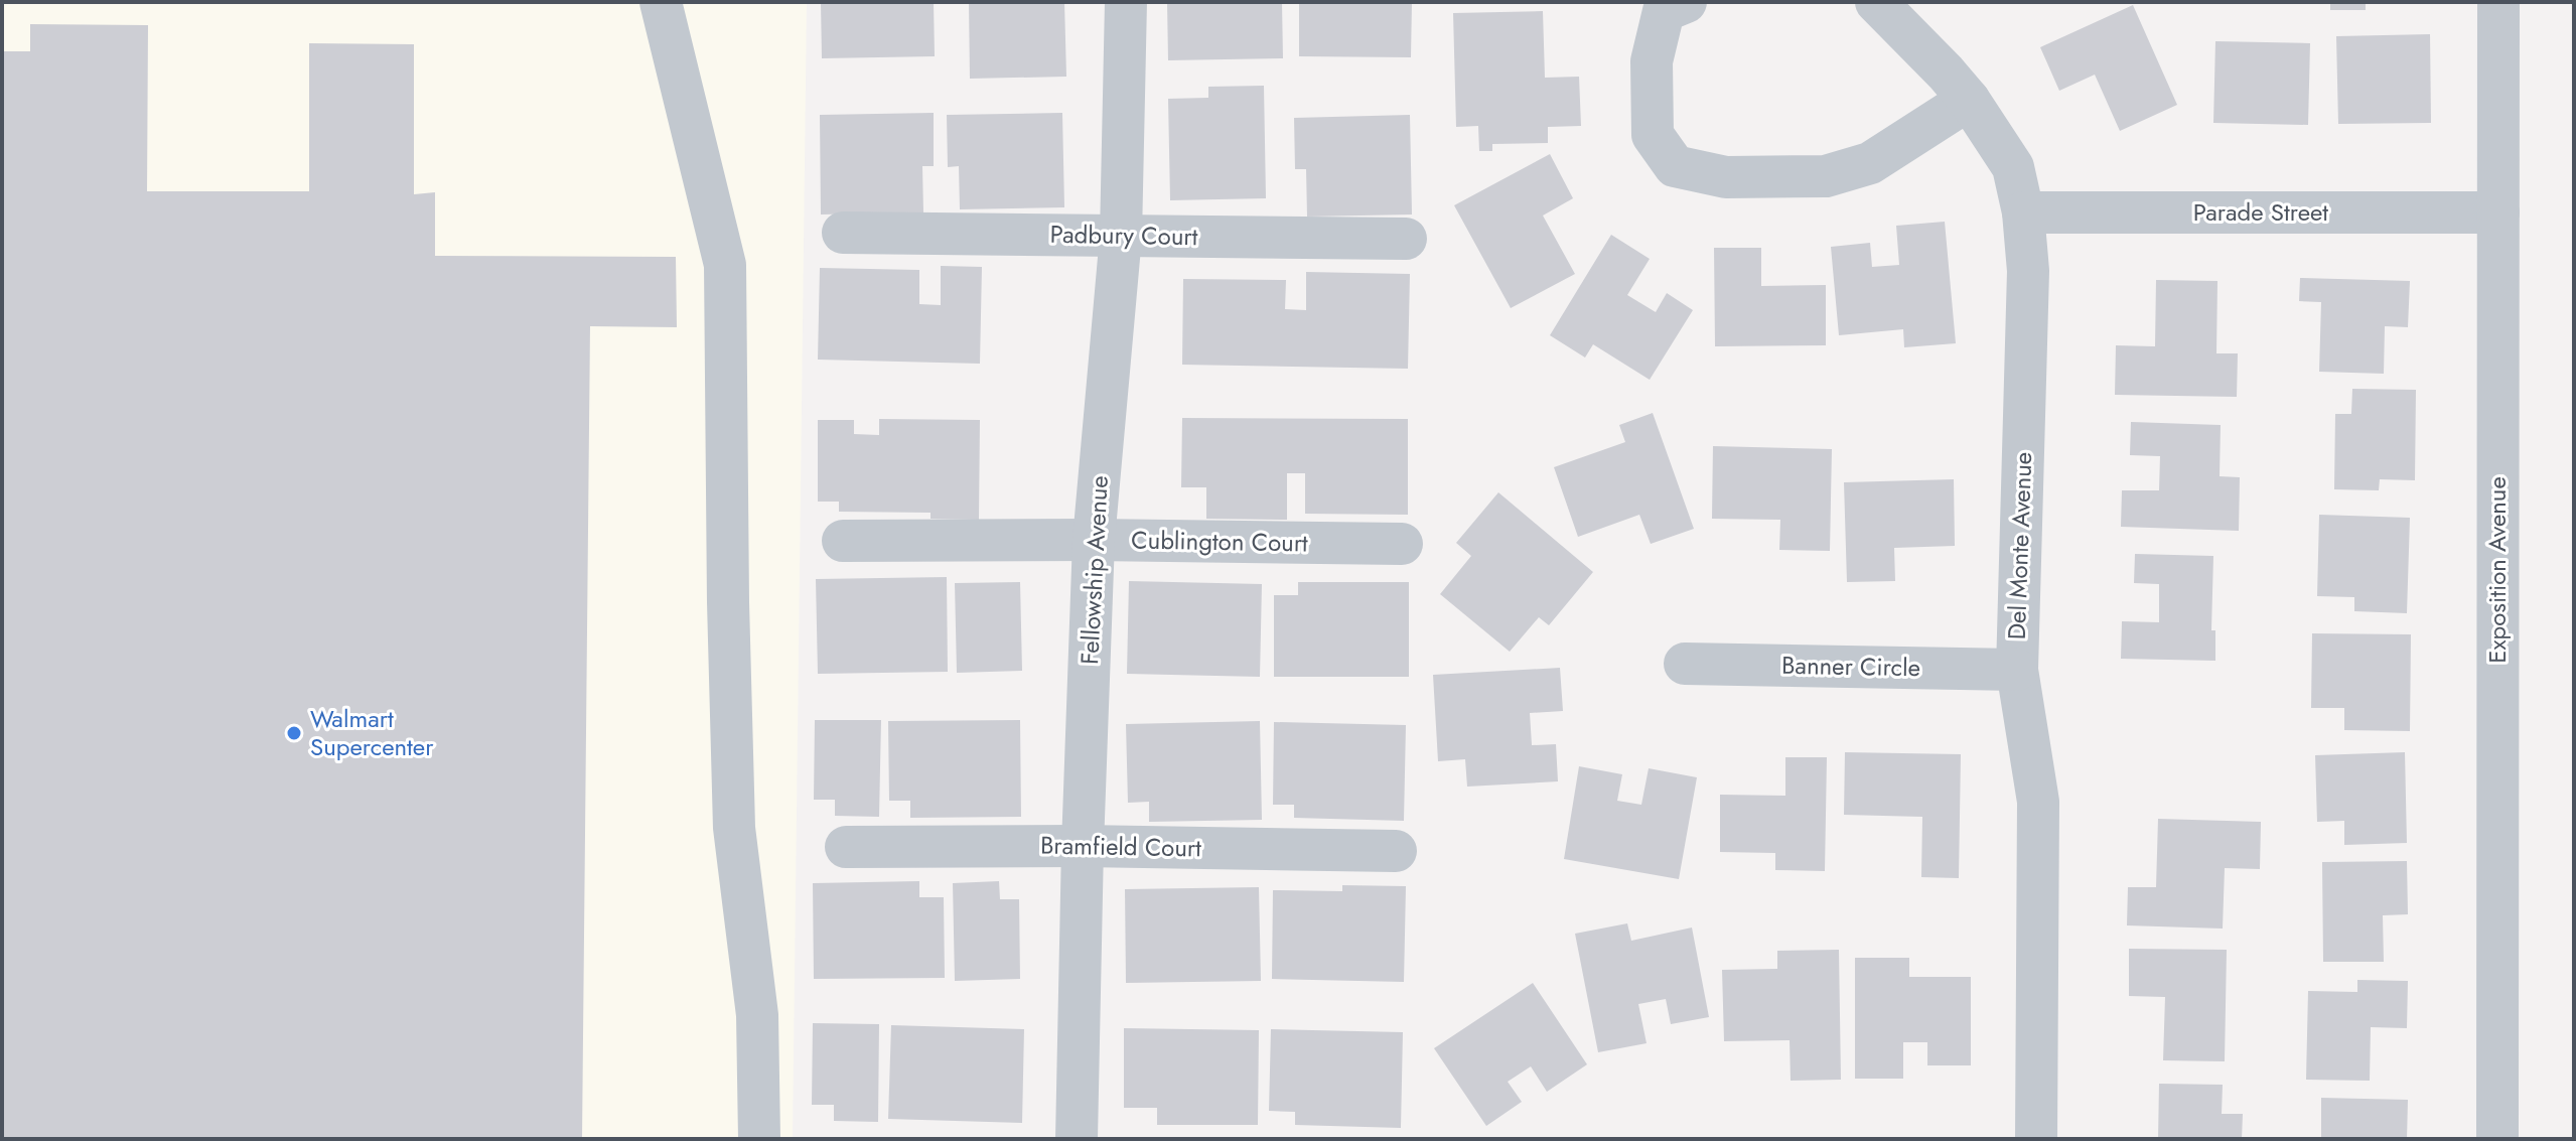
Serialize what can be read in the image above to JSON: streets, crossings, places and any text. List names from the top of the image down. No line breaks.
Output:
{"streets":{"street":["Parade Street","Padbury Court","Cublington Court","Del Monte Avenue","Fellowship Avenue","Exposition Avenue","Banner Circle","Bramfield Court"]},"crossings":[["Parade Street","Del Monte Avenue"],["Parade Street","Exposition Avenue"],["Padbury Court","Fellowship Avenue"],["Cublington Court","Fellowship Avenue"],["Del Monte Avenue","Banner Circle"],["Fellowship Avenue","Bramfield Court"]],"places":["Walmart Supercenter"]}
